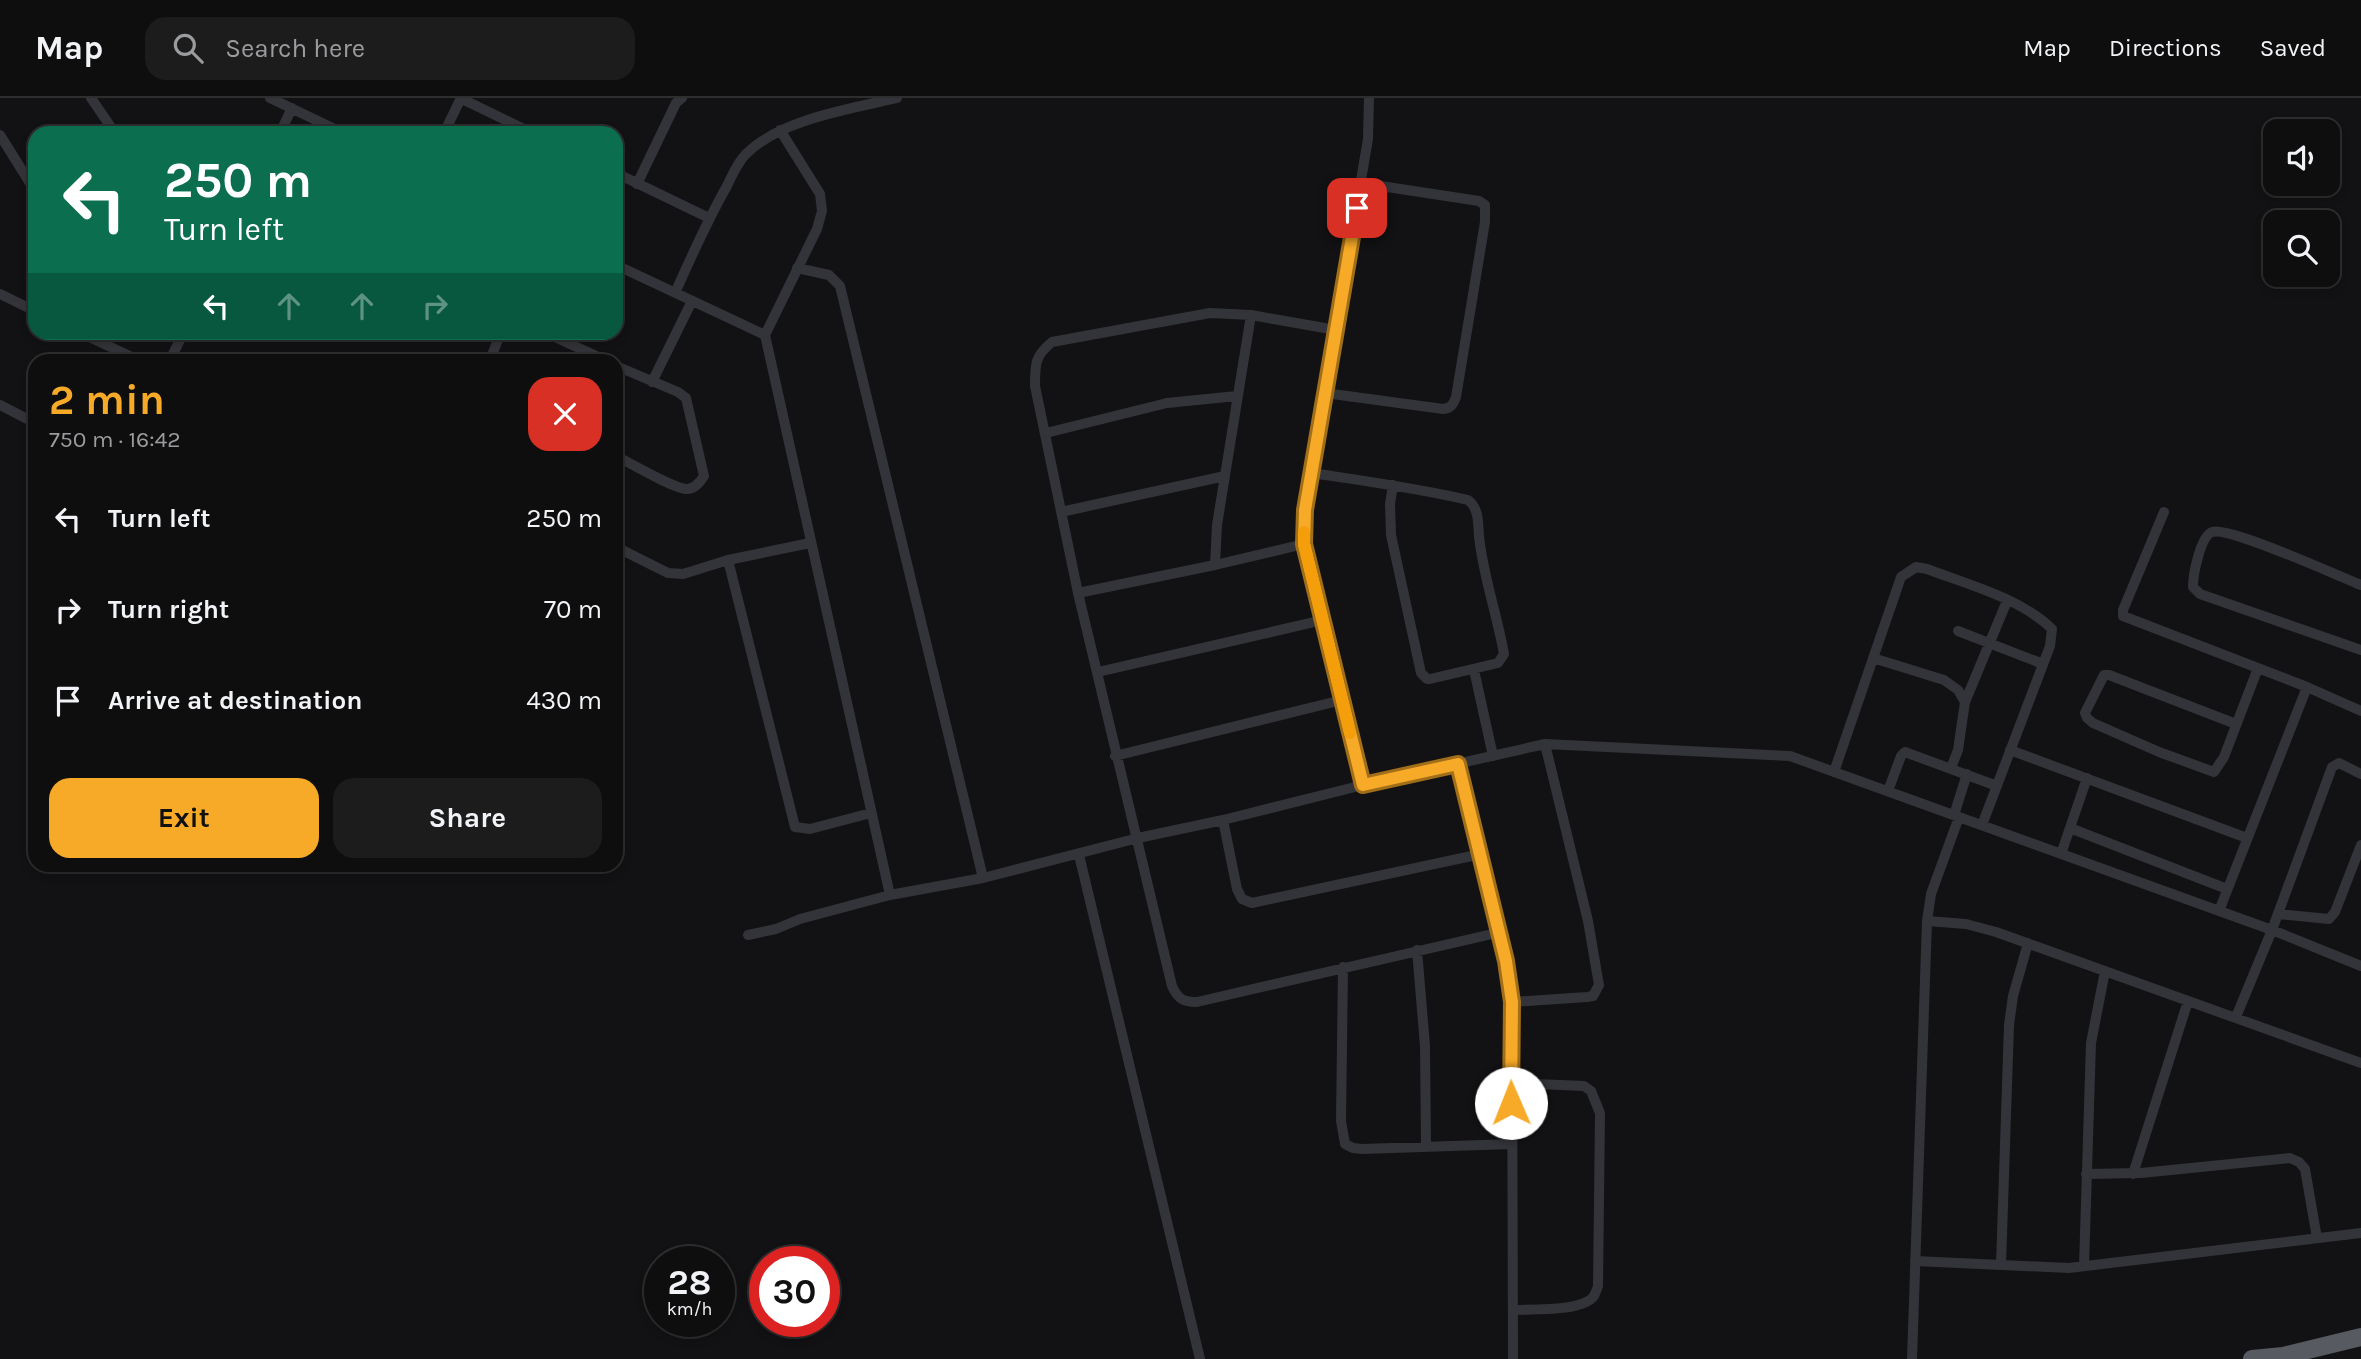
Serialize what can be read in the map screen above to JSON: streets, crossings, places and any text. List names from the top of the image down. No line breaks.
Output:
{"page":{"header":"Map","search":"Search here","nav":["Map","Directions","Saved"],"turn":["250 m","Turn left"],"heading":["2 min","750 m · 16:42"],"list":[{"name":"Turn left","value":"250 m"},{"name":"Turn right","value":"70 m"},{"name":"Arrive at destination","value":"430 m"}],"buttons":["Exit","Share"],"speed":"28 km/h","limit":"30"}}
